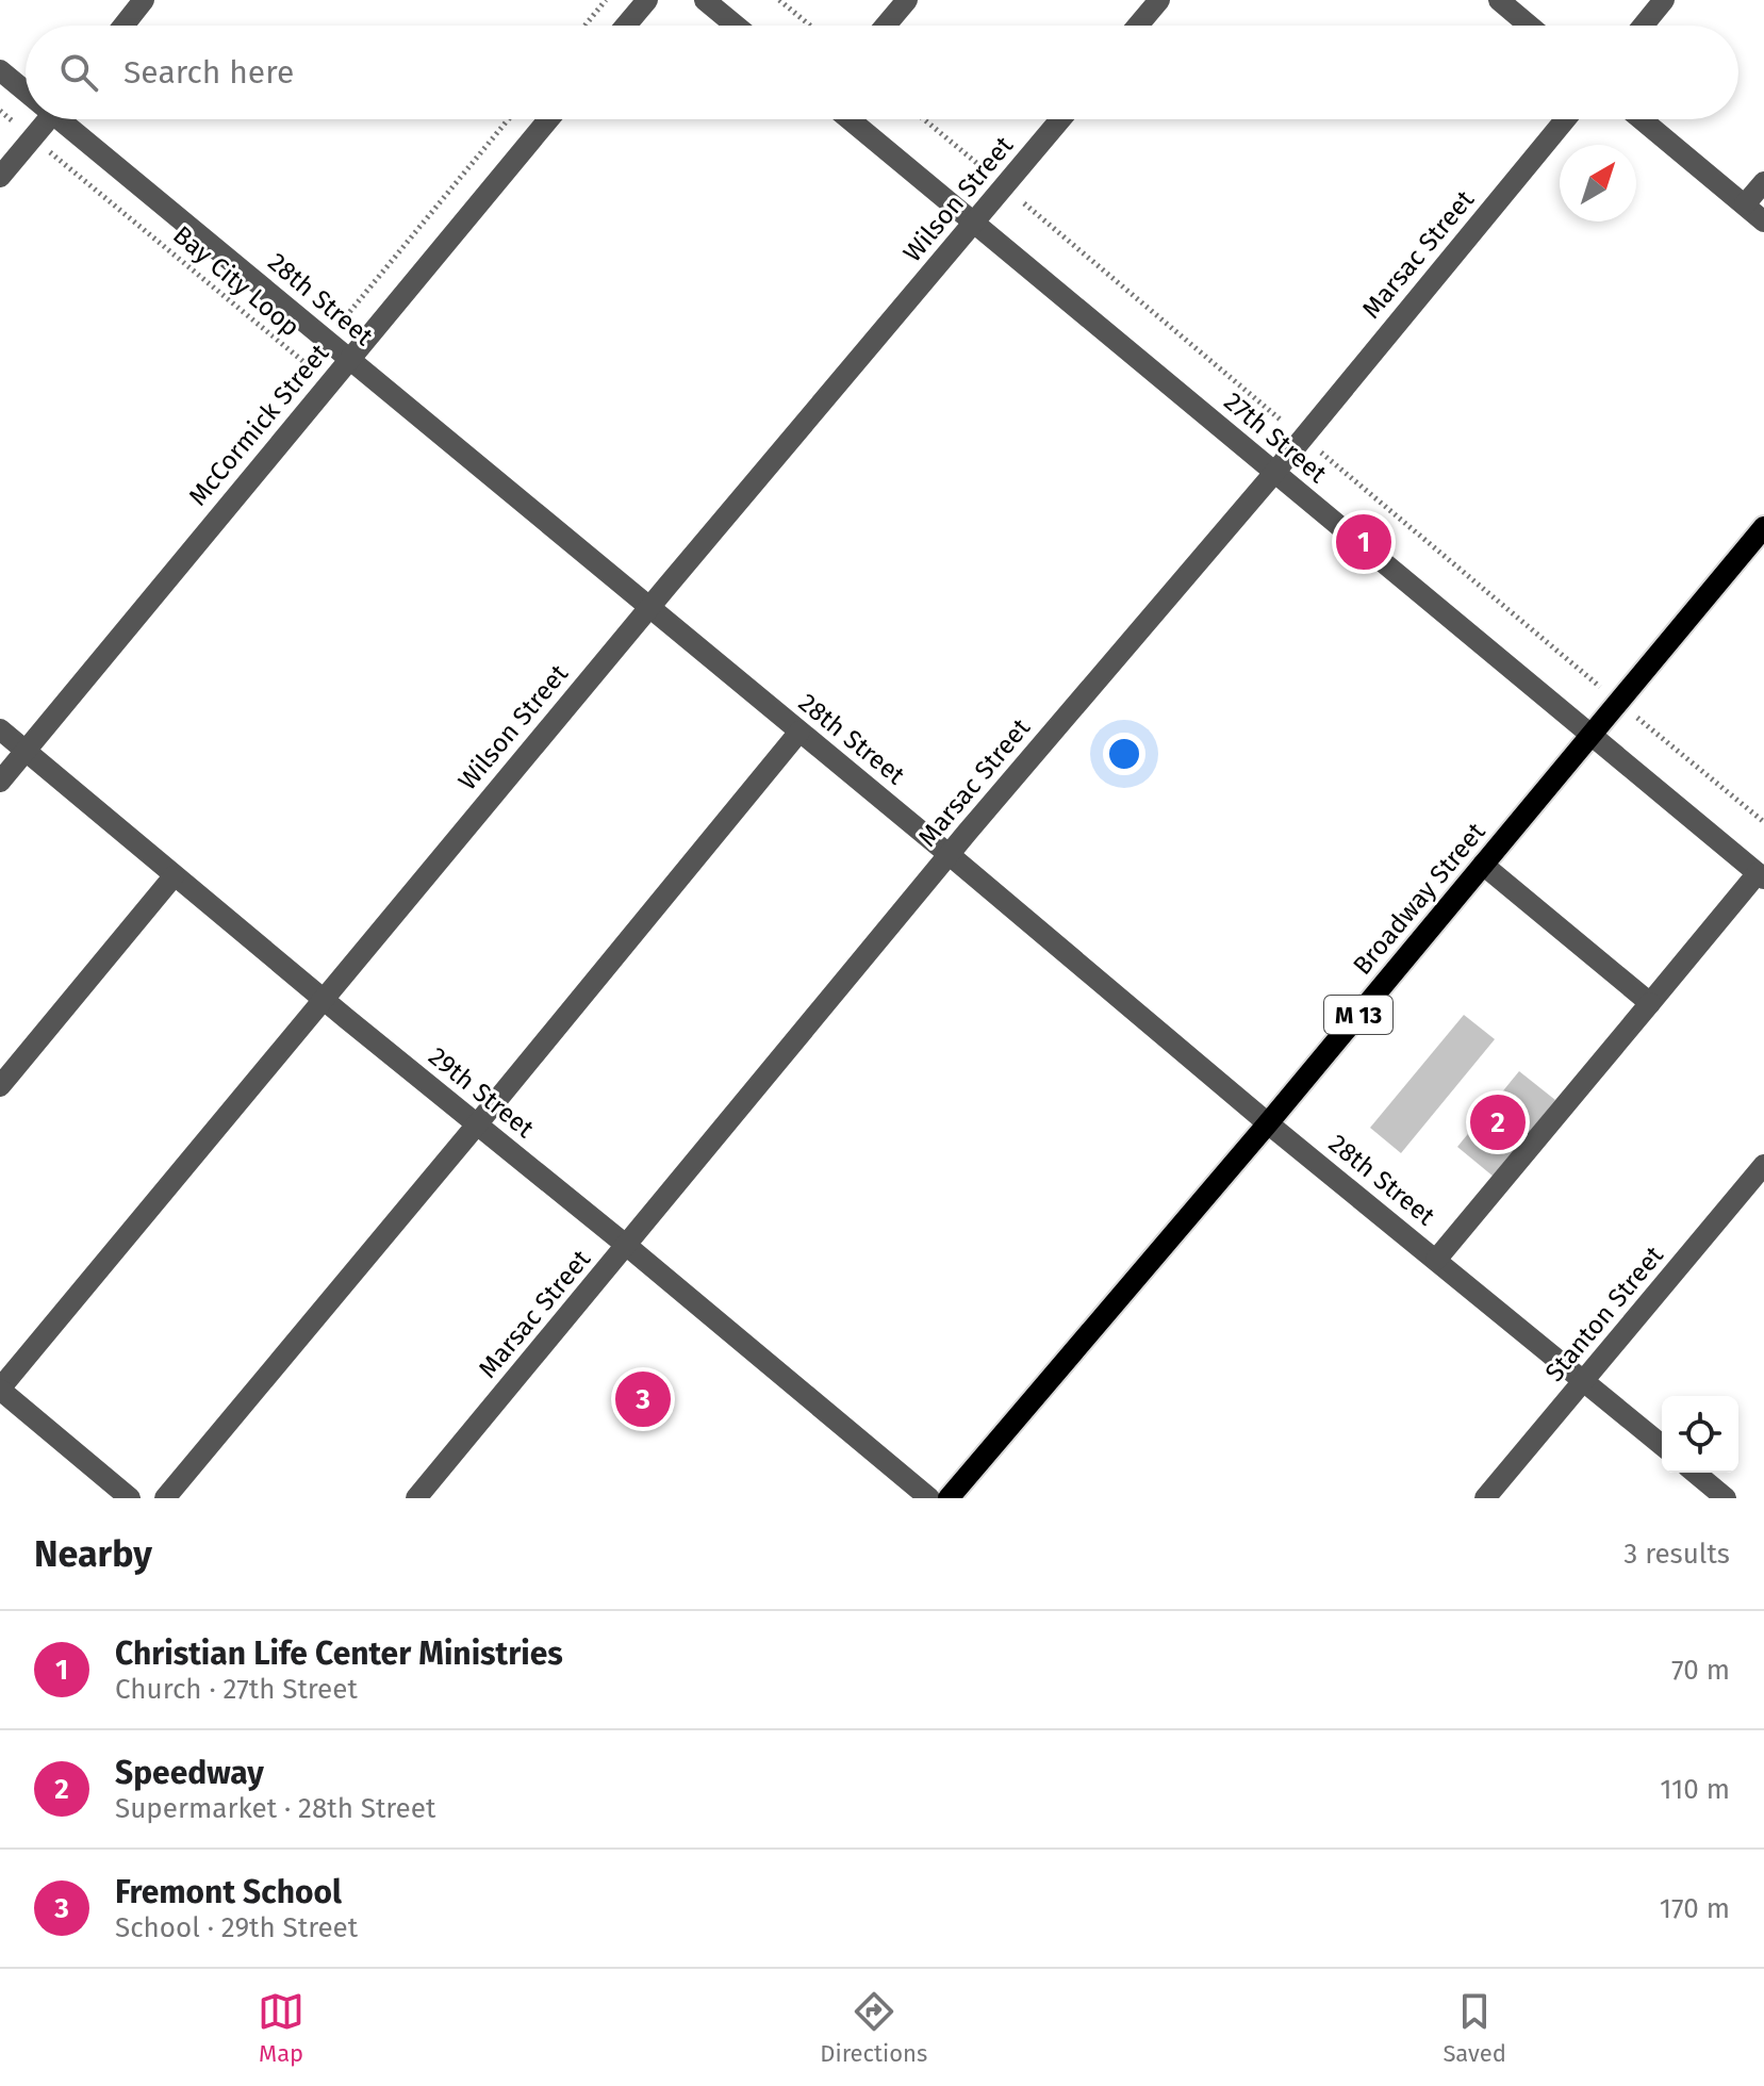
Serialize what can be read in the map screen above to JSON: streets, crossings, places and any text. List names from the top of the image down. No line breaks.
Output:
{"streets":{"main road":["Broadway Street","M 13"],"street":["Wilson Street","Marsac Street","28th Street","McCormick Street","27th Street","29th Street","Stanton Street"],"path":["Bay City Loop"]},"crossings":[["Wilson Street","28th Street"],["Wilson Street","27th Street"],["Wilson Street","29th Street"],["Marsac Street","28th Street"],["Marsac Street","27th Street"],["Marsac Street","29th Street"],["Bay City Loop","28th Street"],["28th Street","McCormick Street"],["28th Street","Broadway Street"],["28th Street","Stanton Street"],["McCormick Street","29th Street"],["27th Street","Broadway Street"]],"north":"top right","page":{"search":"Search here","pins":["1","2","3"],"heading":["Nearby","3 results"],"list":[{"mark":"1","name":"Christian Life Center Ministries","note":"Church · 27th Street","value":"70 m"},{"mark":"2","name":"Speedway","note":"Supermarket · 28th Street","value":"110 m"},{"mark":"3","name":"Fremont School","note":"School · 29th Street","value":"170 m"}],"nav":["Map","Directions","Saved"]}}
